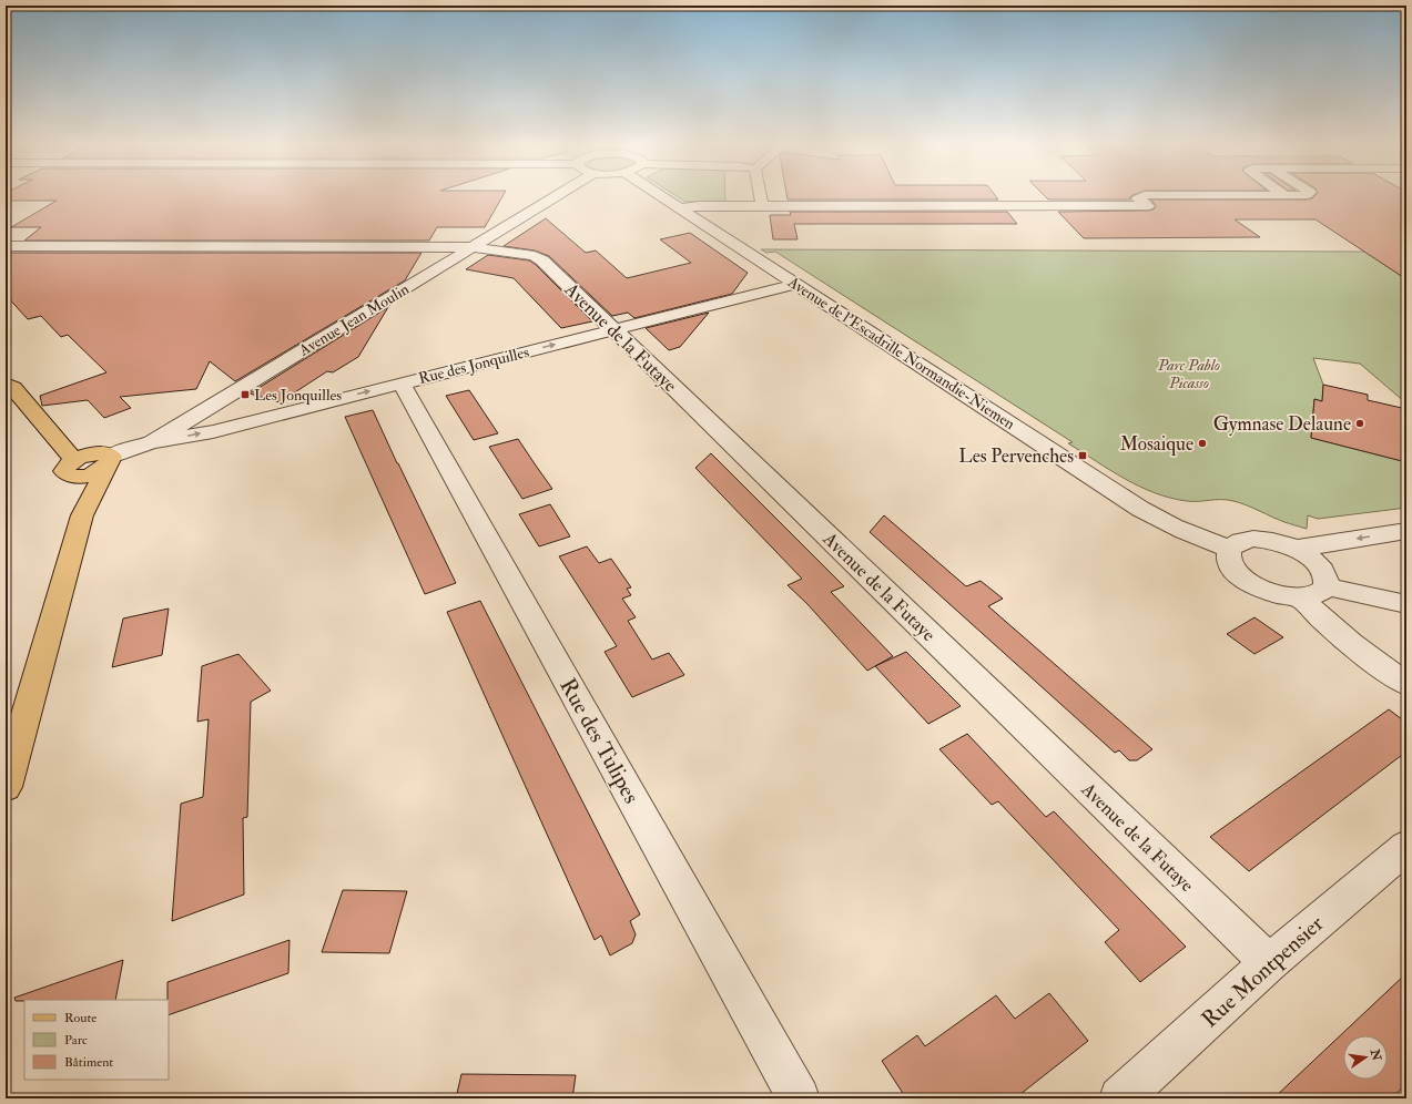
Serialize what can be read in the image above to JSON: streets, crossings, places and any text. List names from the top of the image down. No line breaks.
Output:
{"streets":{"street":["Avenue Jean Moulin","Avenue de la Futaye","Avenue de l'Escadrille Normandie-Niemen","Rue des Jonquilles","Rue des Tulipes","Rue Montpensier"]},"crossings":[["Avenue Jean Moulin","Avenue de la Futaye"],["Avenue Jean Moulin","Rue des Jonquilles"],["Avenue de la Futaye","Rue des Jonquilles"],["Avenue de la Futaye","Rue Montpensier"],["Avenue de l'Escadrille Normandie-Niemen","Rue des Jonquilles"],["Rue des Jonquilles","Rue des Tulipes"]],"one_way":["Rue des Jonquilles"],"parks":["Parc Pablo Picasso"],"places":{"transit":["Les Jonquilles","Les Pervenches"],"other":["Gymnase Delaune","Mosaique"]},"legend":["Route","Parc","Bâtiment"],"north":"right"}
